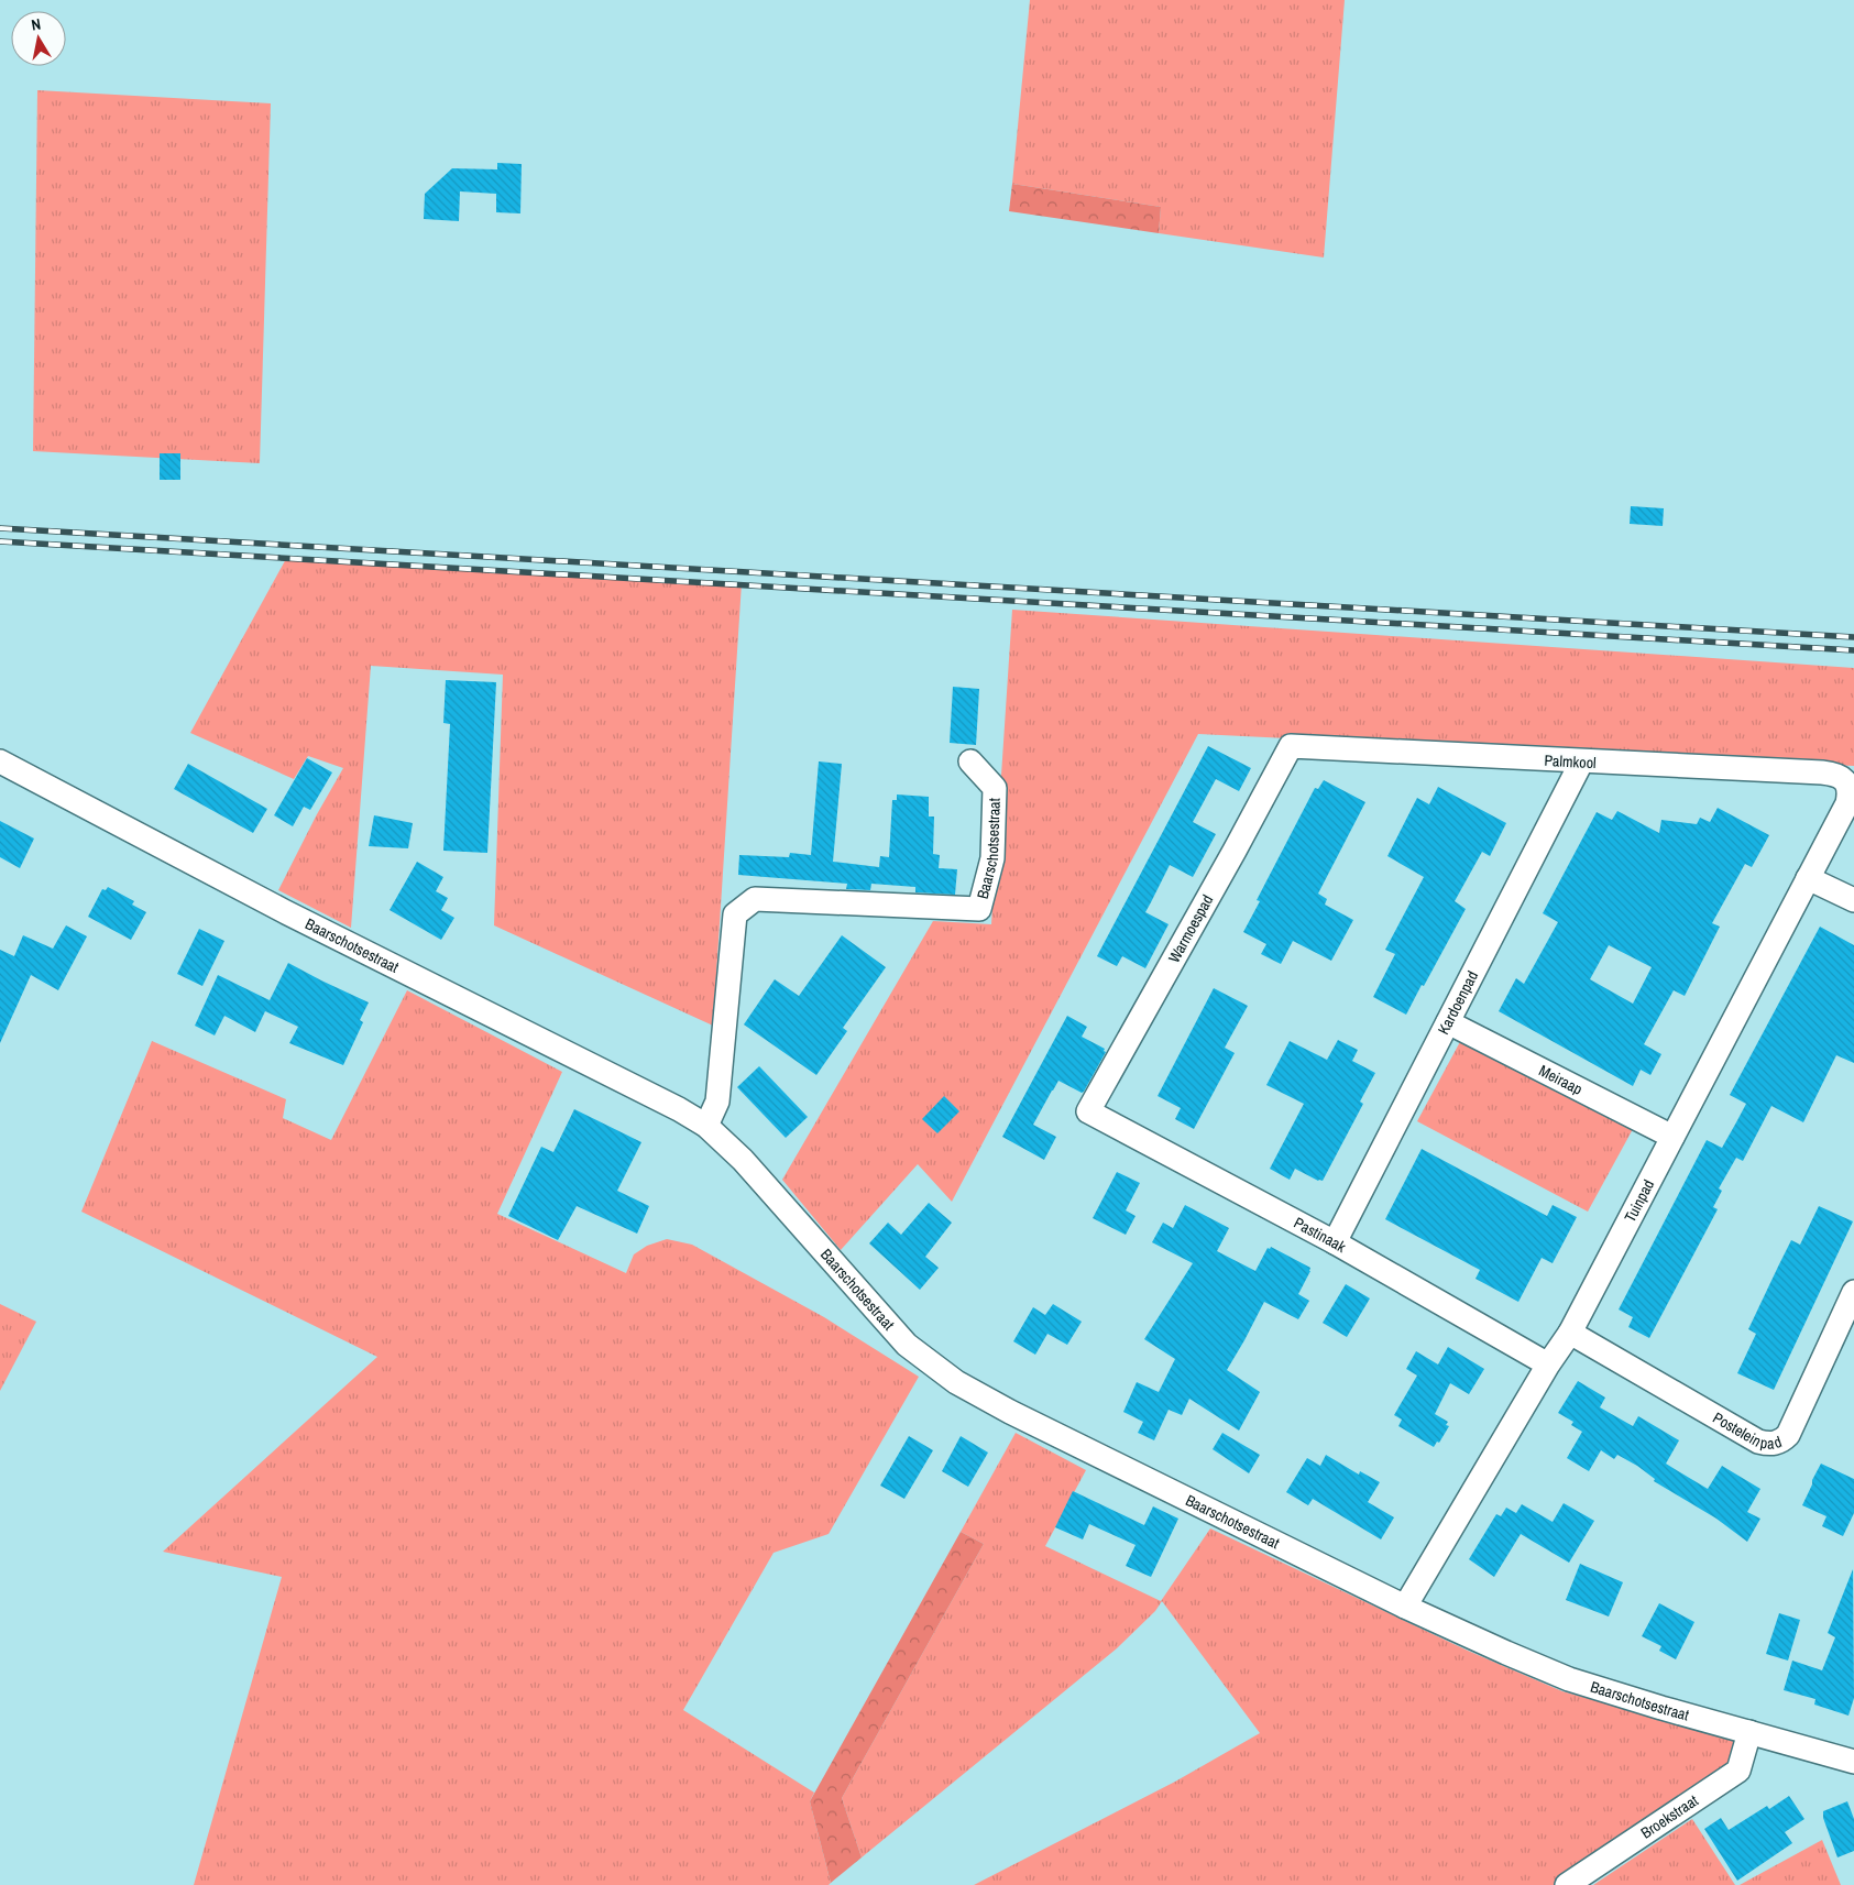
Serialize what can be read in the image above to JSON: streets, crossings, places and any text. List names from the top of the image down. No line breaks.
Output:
{"streets":{"street":["Palmkool","Baarschotsestraat","Warmoespad","Kardoenpad","Meiraap","Tuinpad","Pastinaak","Posteleinpad","Broekstraat"]},"crossings":[["Palmkool","Warmoespad"],["Palmkool","Kardoenpad"],["Palmkool","Tuinpad"],["Baarschotsestraat","Tuinpad"],["Baarschotsestraat","Broekstraat"],["Warmoespad","Pastinaak"],["Kardoenpad","Meiraap"],["Kardoenpad","Pastinaak"],["Meiraap","Tuinpad"],["Tuinpad","Pastinaak"],["Tuinpad","Posteleinpad"]],"north":"top"}
